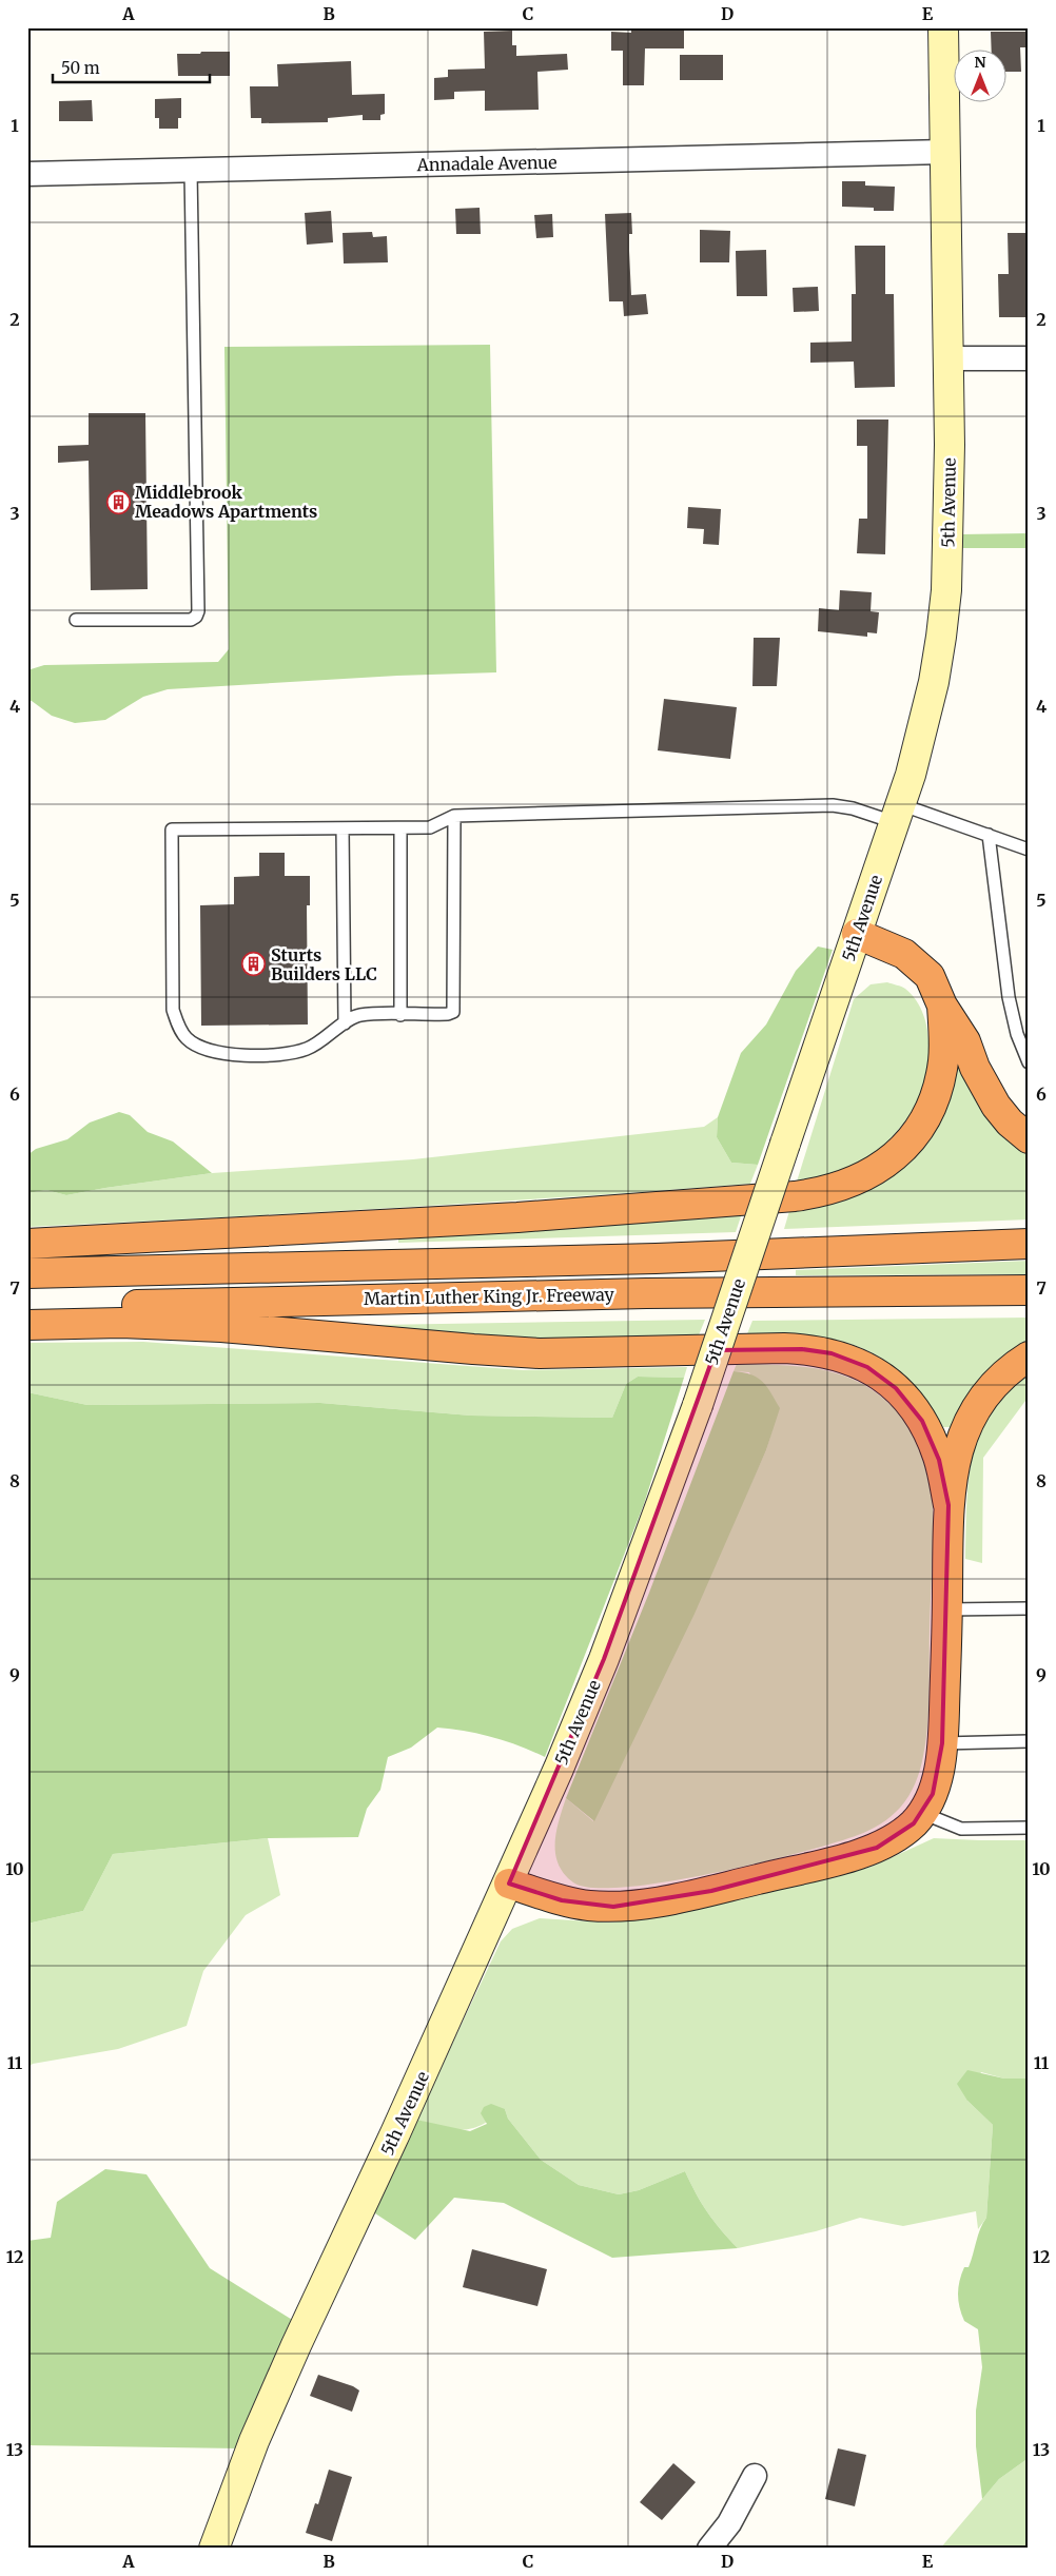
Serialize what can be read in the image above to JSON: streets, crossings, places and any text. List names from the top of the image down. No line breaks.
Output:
{"streets":{"highway":["Martin Luther King Jr. Freeway"],"street":["Annadale Avenue","5th Avenue"]},"crossings":[["Annadale Avenue","5th Avenue"]],"places":{"building":["Middlebrook Meadows Apartments","Sturts Builders LLC"]},"scale_bar":"50 m","north":"top","grid":{"columns":["A","B","C","D","E"],"rows":["1","2","3","4","5","6","7","8","9","10","11","12","13"]}}
